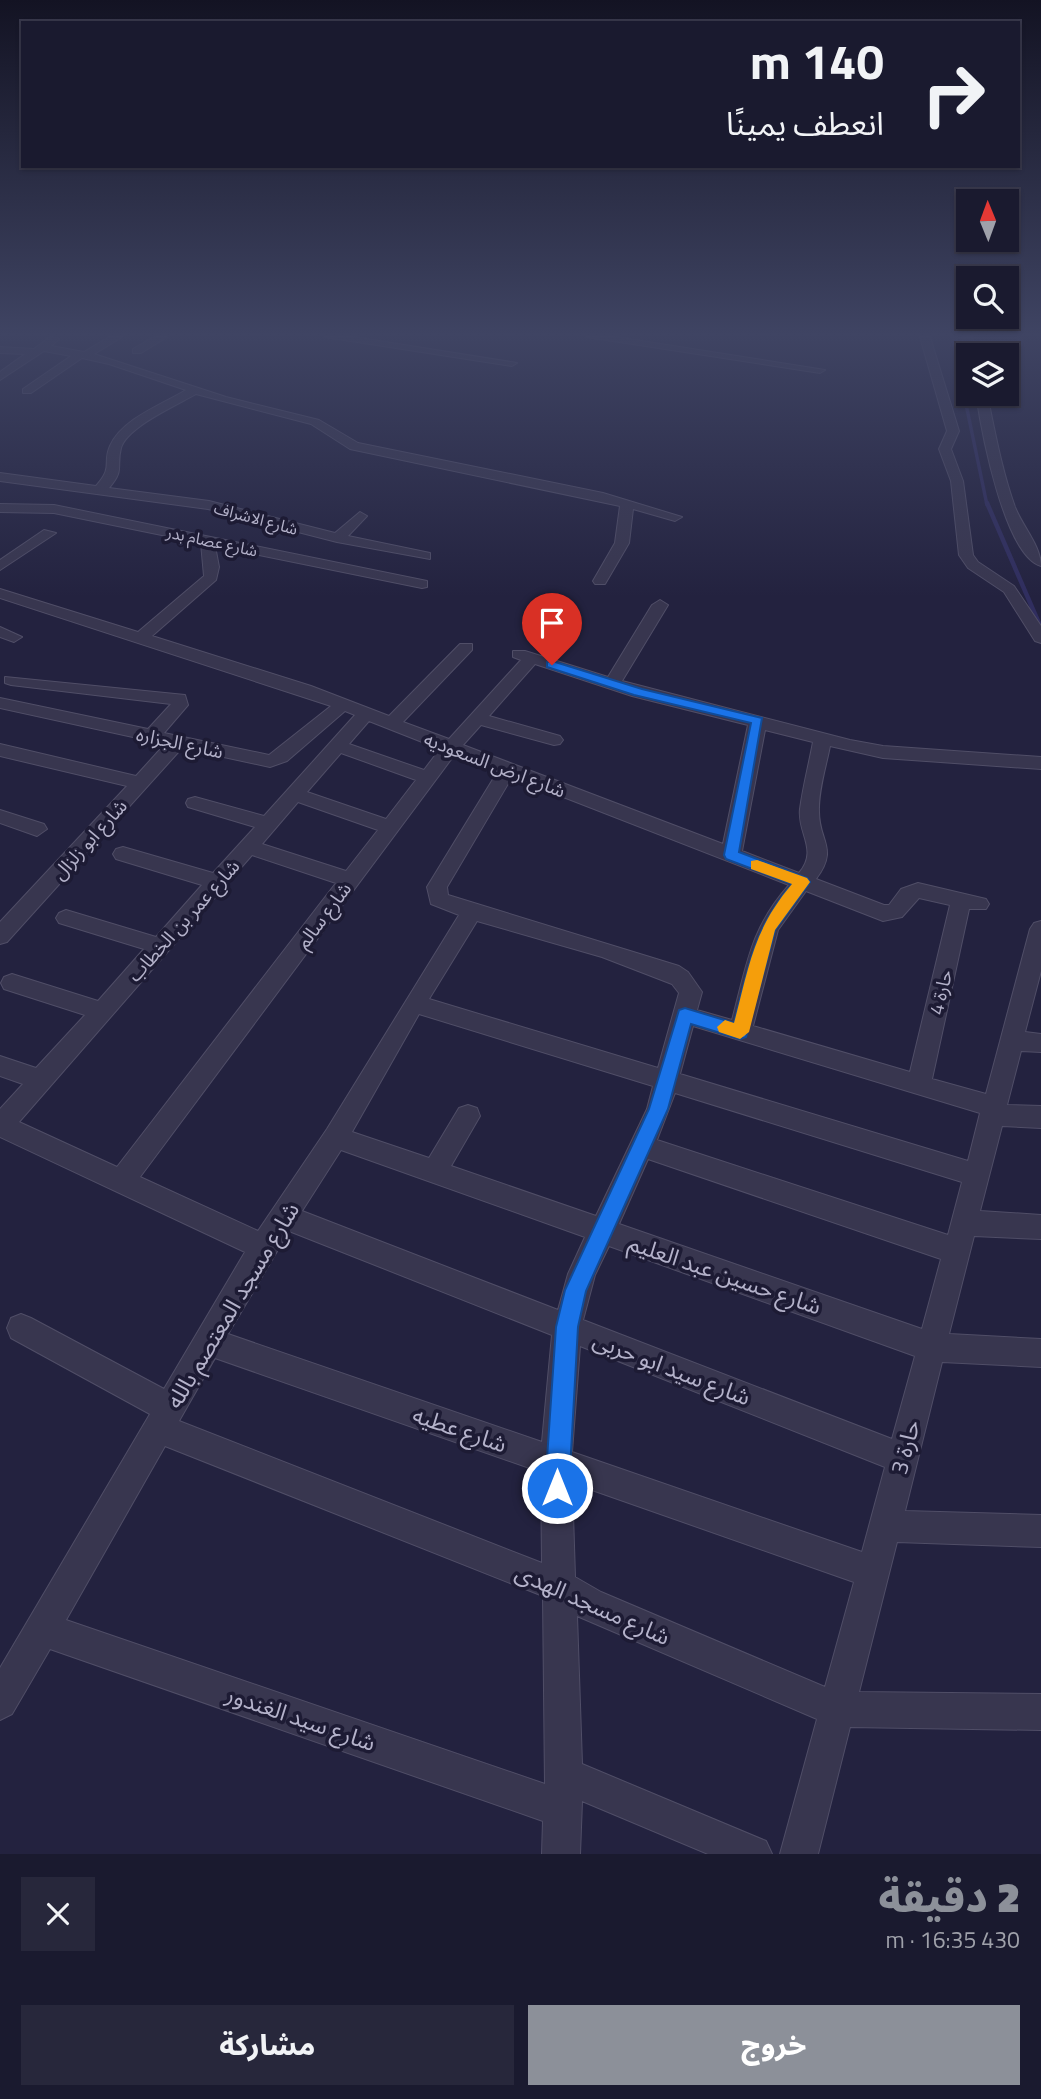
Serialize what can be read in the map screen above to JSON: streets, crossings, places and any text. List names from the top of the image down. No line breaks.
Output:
{"streets":{"street":["شارع الاشراف","شارع عصام بدر","شارع الجزاره","شارع ارض السعوديه","شارع ابو زلزال","شارع سالم","شارع عمر بن الخطاب","حارة 4","شارع حسين عبد العليم","شارع مسجد المعتصم بالله","شارع سيد ابو حربى","شارع عطيه","حارة 3","شارع مسجد الهدى","شارع سيد الغندور"]},"crossings":[["شارع الجزاره","شارع ارض السعوديه"],["شارع الجزاره","شارع ابو زلزال"],["شارع ارض السعوديه","شارع سالم"],["شارع ارض السعوديه","شارع عمر بن الخطاب"],["شارع ارض السعوديه","حارة 4"],["شارع حسين عبد العليم","شارع مسجد المعتصم بالله"],["شارع حسين عبد العليم","حارة 3"],["شارع مسجد المعتصم بالله","شارع سيد ابو حربى"],["شارع مسجد المعتصم بالله","شارع عطيه"],["شارع مسجد المعتصم بالله","شارع مسجد الهدى"],["شارع مسجد المعتصم بالله","شارع سيد الغندور"],["شارع سيد ابو حربى","حارة 3"],["شارع عطيه","حارة 3"],["حارة 3","شارع مسجد الهدى"]],"north":"top","page":{"turn":["140 m","انعطف يمينًا"],"heading":["2 دقيقة","430 m · 16:35"],"buttons":["خروج","مشاركة"]}}
